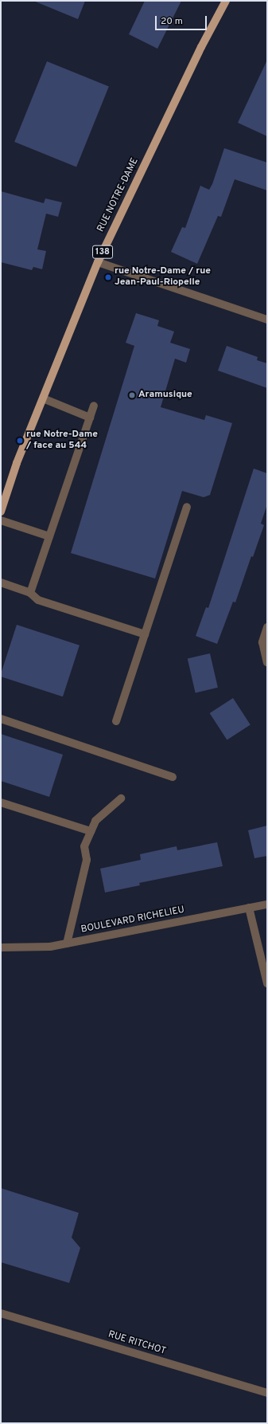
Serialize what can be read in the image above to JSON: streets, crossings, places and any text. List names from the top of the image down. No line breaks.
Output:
{"streets":{"main road":["RUE NOTRE-DAME","138"],"street":["BOULEVARD RICHELIEU","RUE RITCHOT"]},"places":["rue Notre-Dame / rue Jean-Paul-Riopelle","Aramusique","rue Notre-Dame / face au 544"],"scale_bar":"20 m"}
